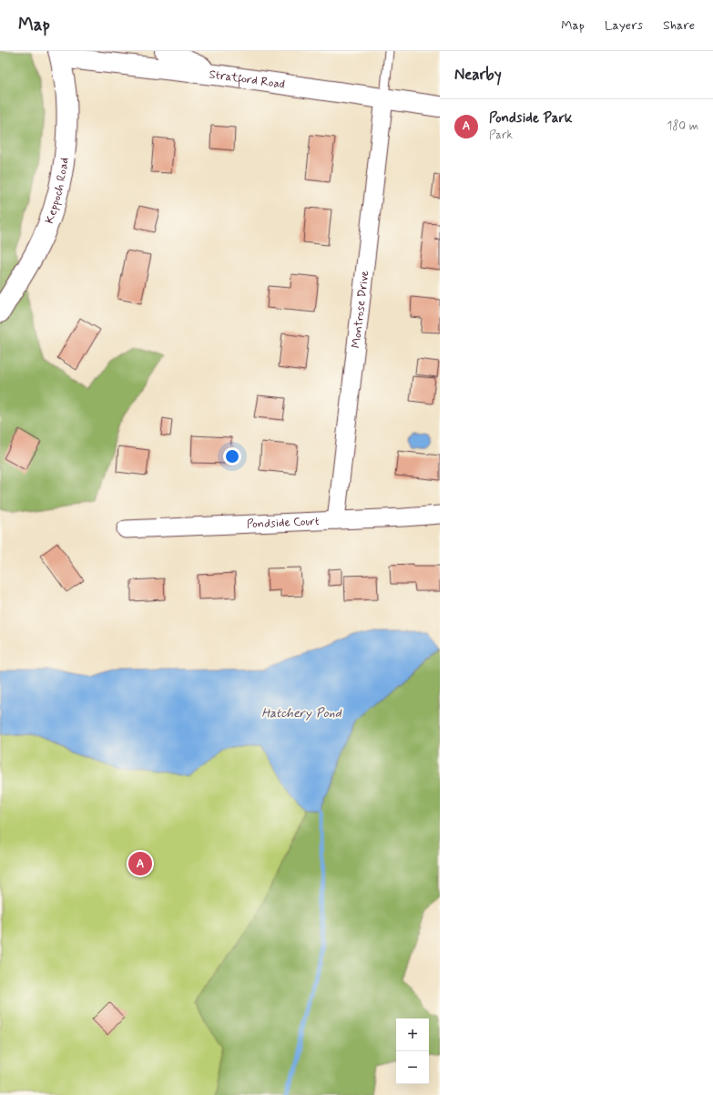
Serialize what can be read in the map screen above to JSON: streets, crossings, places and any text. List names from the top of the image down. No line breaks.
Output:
{"streets":{"main road":["Stratford Road","Keppoch Road"],"street":["Montrose Drive","Pondside Court"]},"crossings":[["Stratford Road","Keppoch Road"],["Stratford Road","Montrose Drive"],["Montrose Drive","Pondside Court"]],"water":["Hatchery Pond"],"page":{"header":"Map","nav":["Map","Layers","Share"],"heading":"Nearby","list":[{"mark":"A","name":"Pondside Park","note":"Park","value":"180 m"}],"pins":"A","map_buttons":["+","−"]}}
